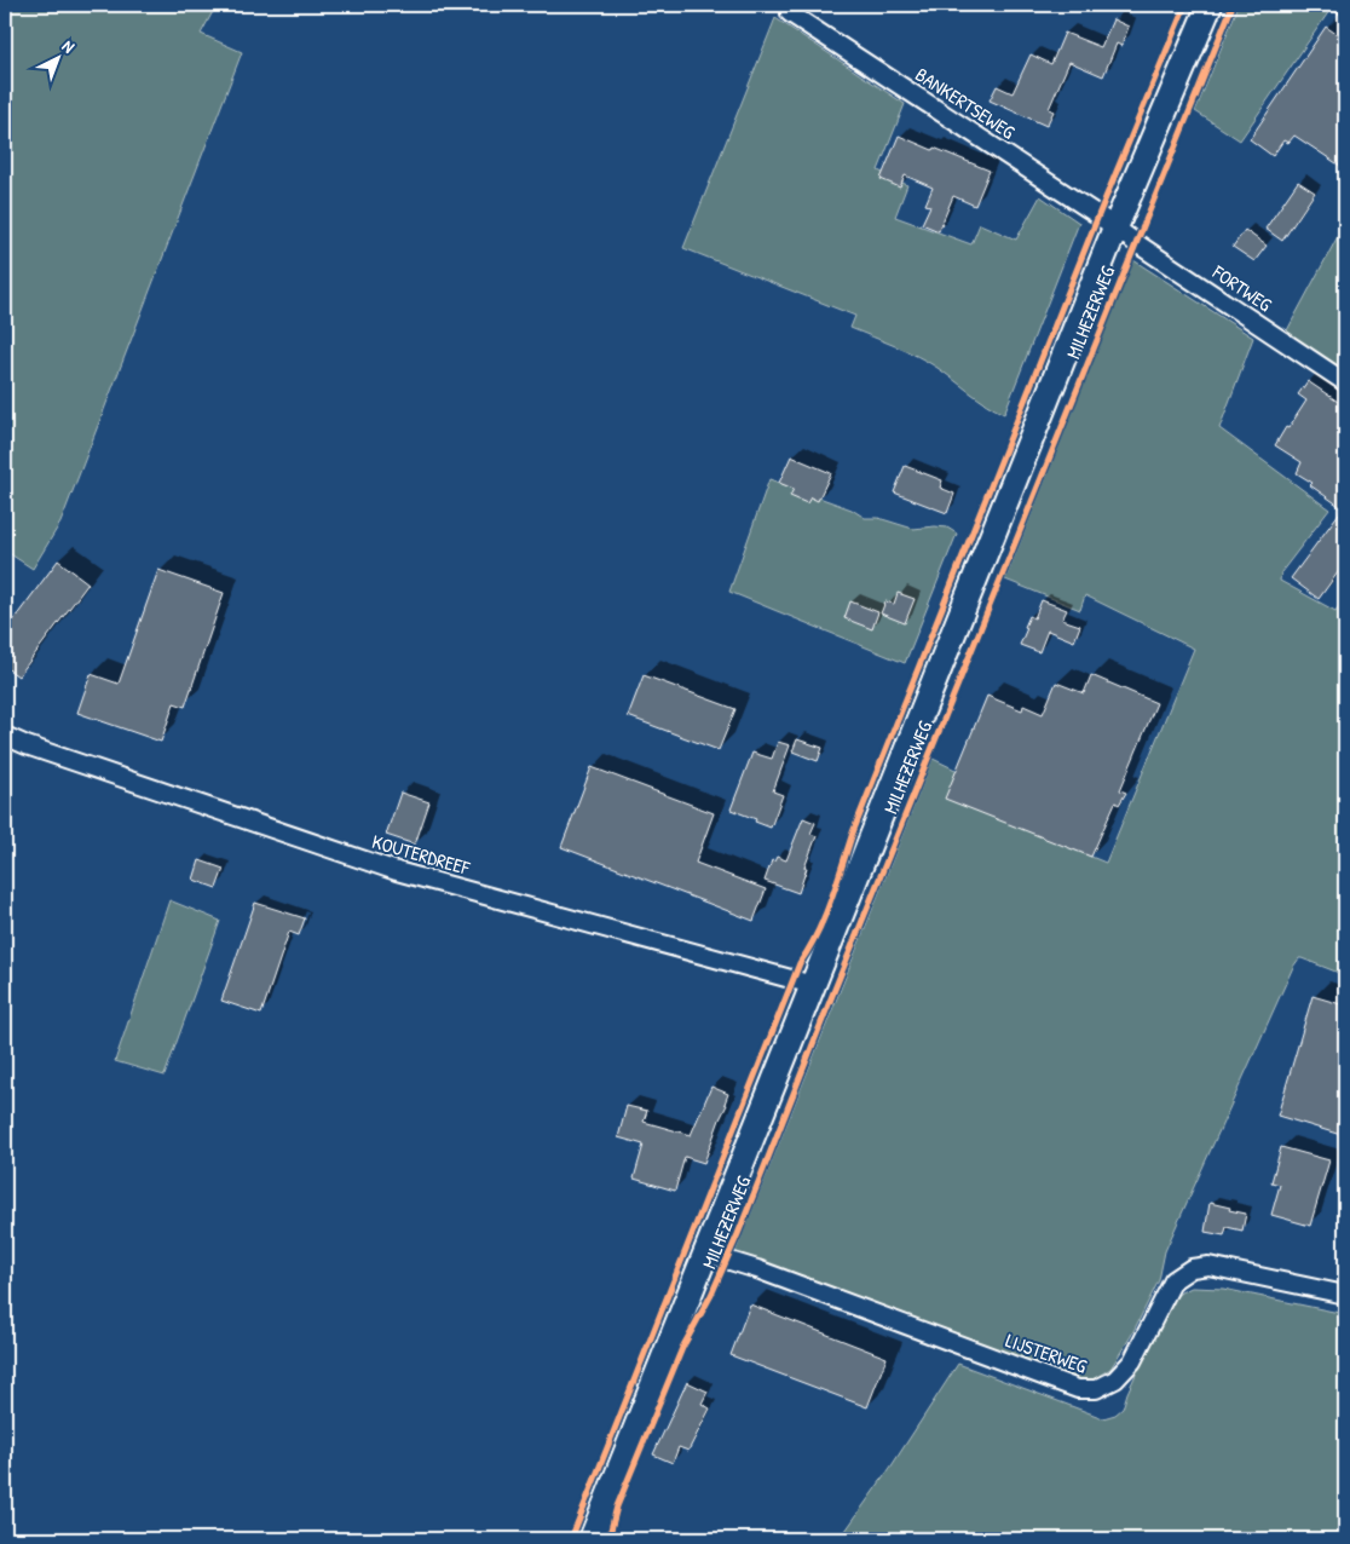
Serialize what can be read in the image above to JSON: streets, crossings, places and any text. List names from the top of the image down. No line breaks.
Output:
{"streets":{"main road":["MILHEZERWEG"],"street":["BANKERTSEWEG","FORTWEG","KOUTERDREEF","LIJSTERWEG"]},"crossings":[["BANKERTSEWEG","FORTWEG"],["BANKERTSEWEG","MILHEZERWEG"],["FORTWEG","MILHEZERWEG"],["MILHEZERWEG","KOUTERDREEF"],["MILHEZERWEG","LIJSTERWEG"]],"north":"top right"}
